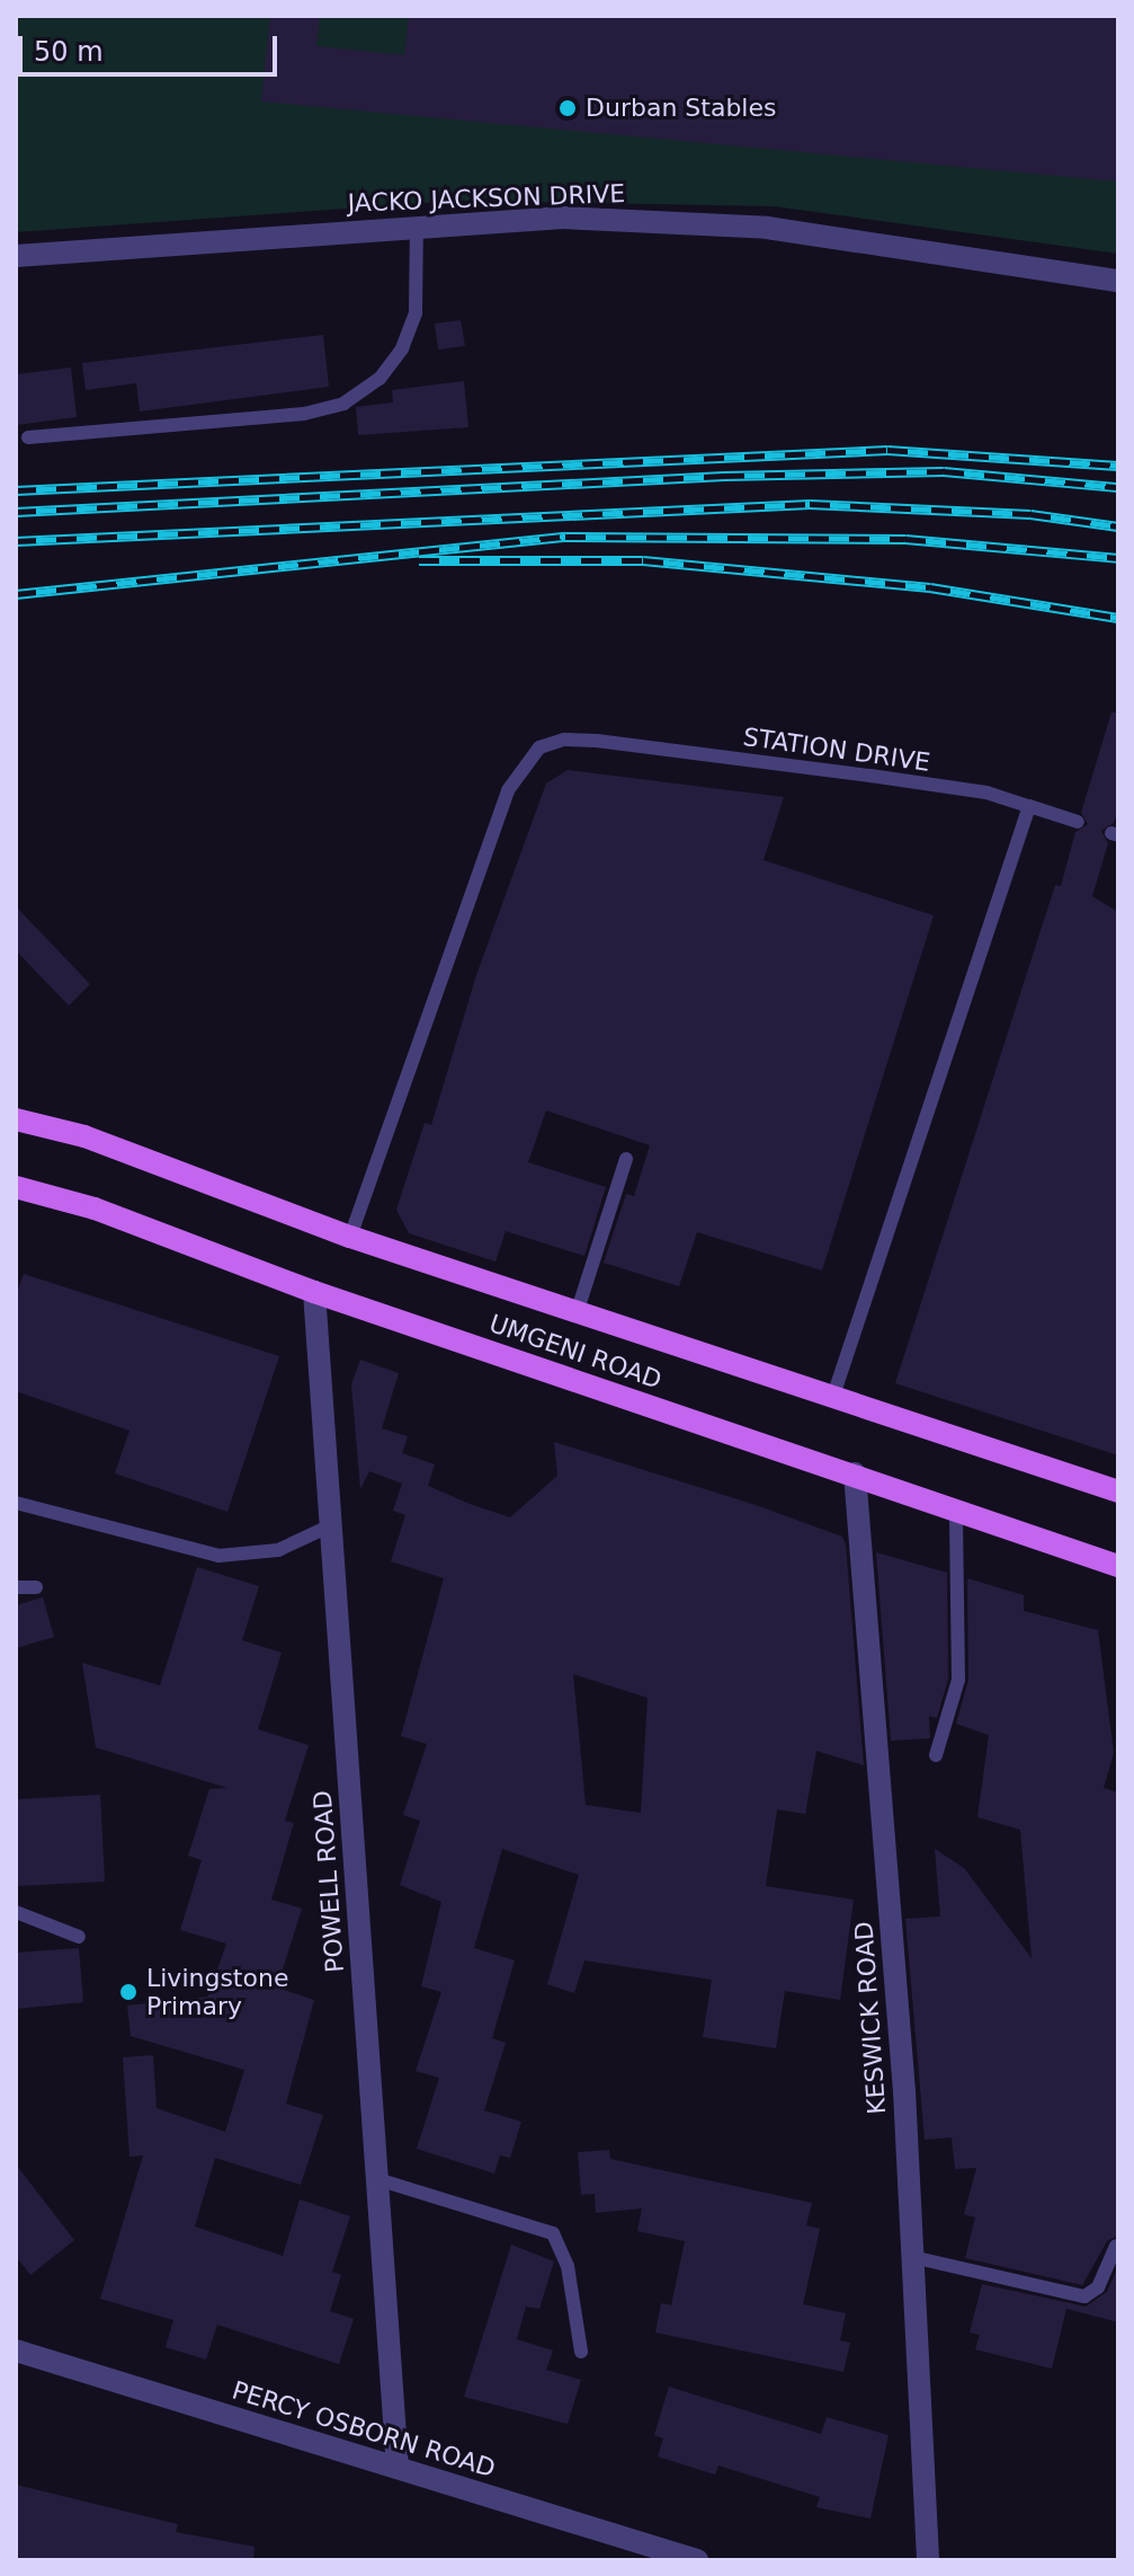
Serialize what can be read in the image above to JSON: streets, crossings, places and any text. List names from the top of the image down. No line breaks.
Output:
{"streets":{"main road":["UMGENI ROAD"],"street":["JACKO JACKSON DRIVE","POWELL ROAD","KESWICK ROAD","PERCY OSBORN ROAD"],"lane":["STATION DRIVE"]},"crossings":[["STATION DRIVE","UMGENI ROAD"],["UMGENI ROAD","POWELL ROAD"],["UMGENI ROAD","KESWICK ROAD"],["POWELL ROAD","PERCY OSBORN ROAD"]],"places":["Durban Stables","Livingstone Primary"],"scale_bar":"50 m"}
